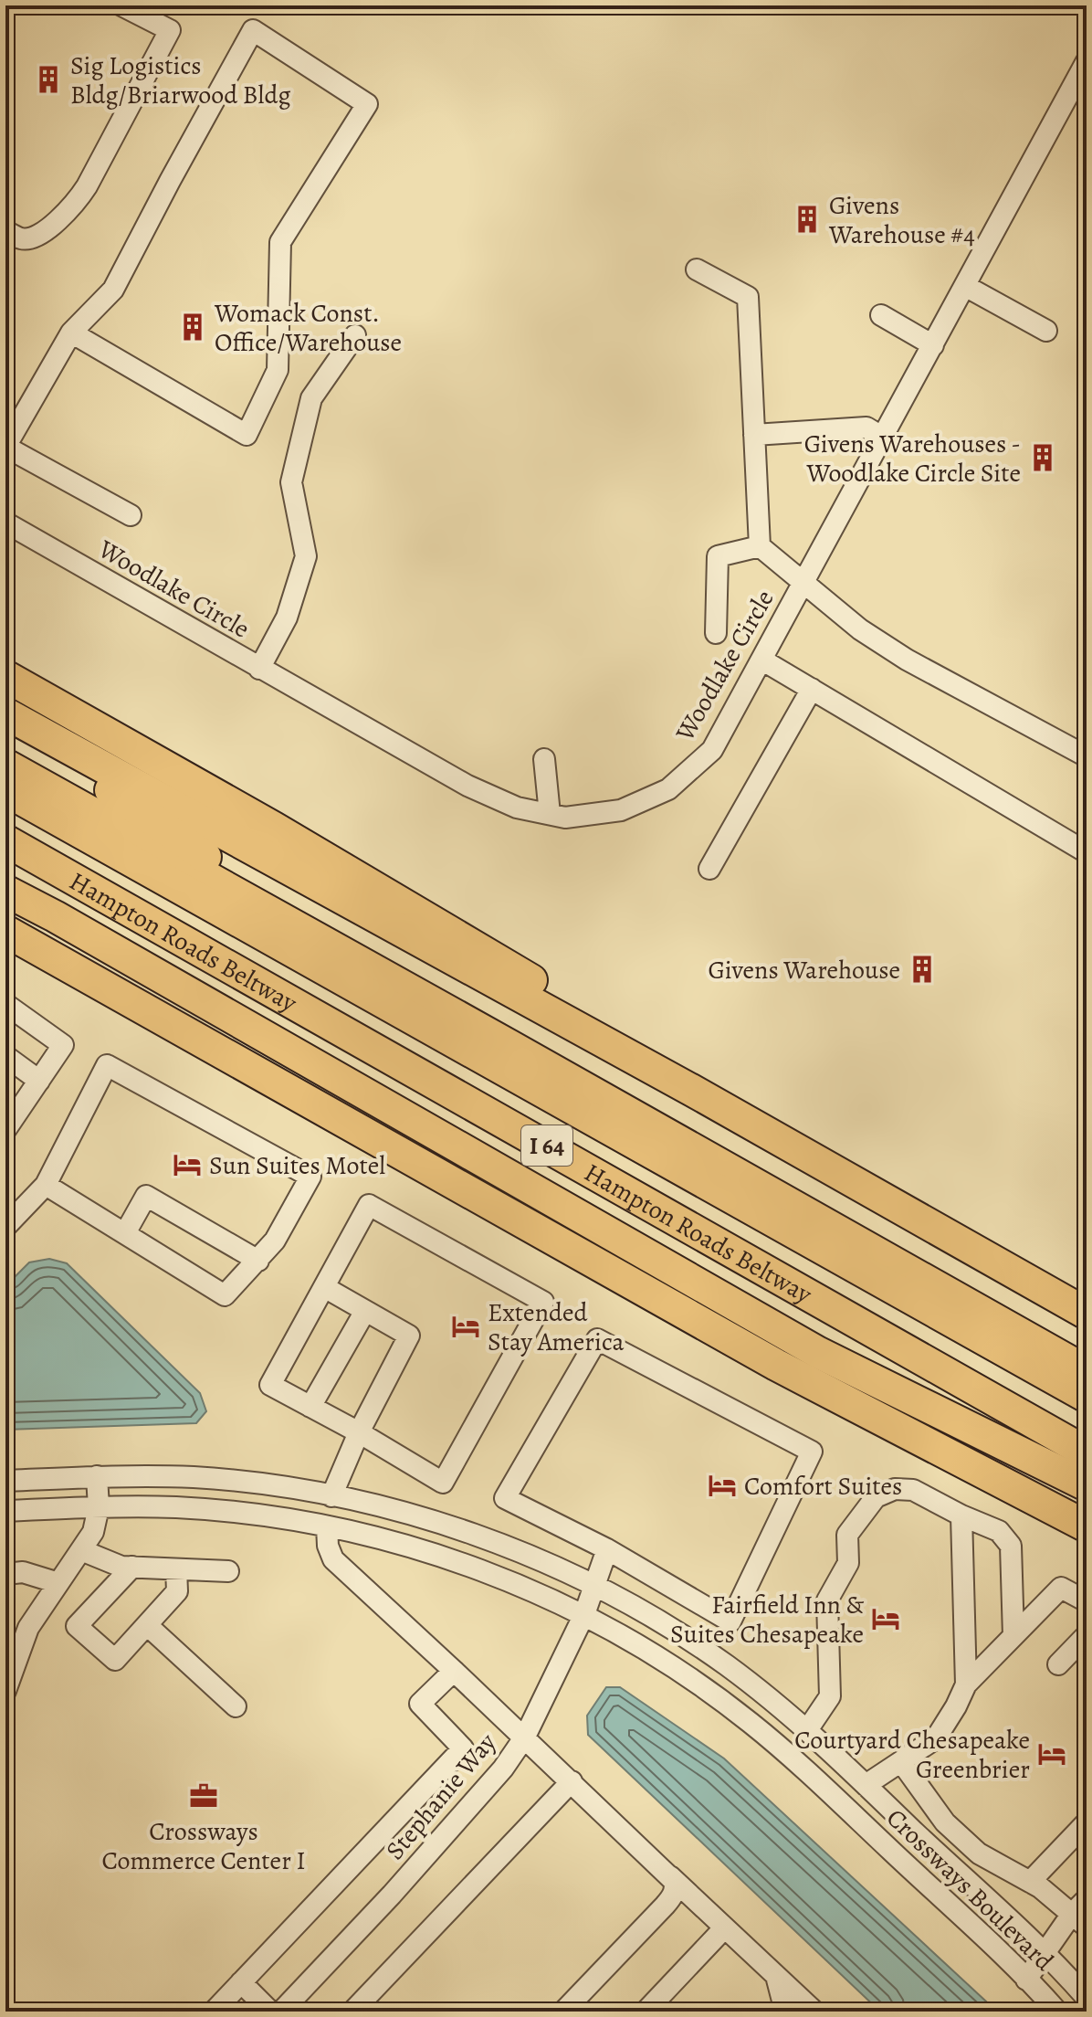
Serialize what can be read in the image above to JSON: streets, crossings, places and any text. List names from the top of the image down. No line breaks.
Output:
{"streets":{"highway":["Hampton Roads Beltway","I 64"],"street":["Woodlake Circle","Stephanie Way","Crossways Boulevard"]},"crossings":[["Stephanie Way","Crossways Boulevard"]],"places":{"building":["Sig Logistics Bldg/Briarwood Bldg","Givens Warehouse #4","Womack Const. Office/Warehouse","Givens Warehouses - Woodlake Circle Site","Givens Warehouse"],"hotel":["Sun Suites Motel","Extended Stay America","Comfort Suites","Fairfield Inn & Suites Chesapeake","Courtyard Chesapeake Greenbrier"],"office":["Crossways Commerce Center I"]}}
